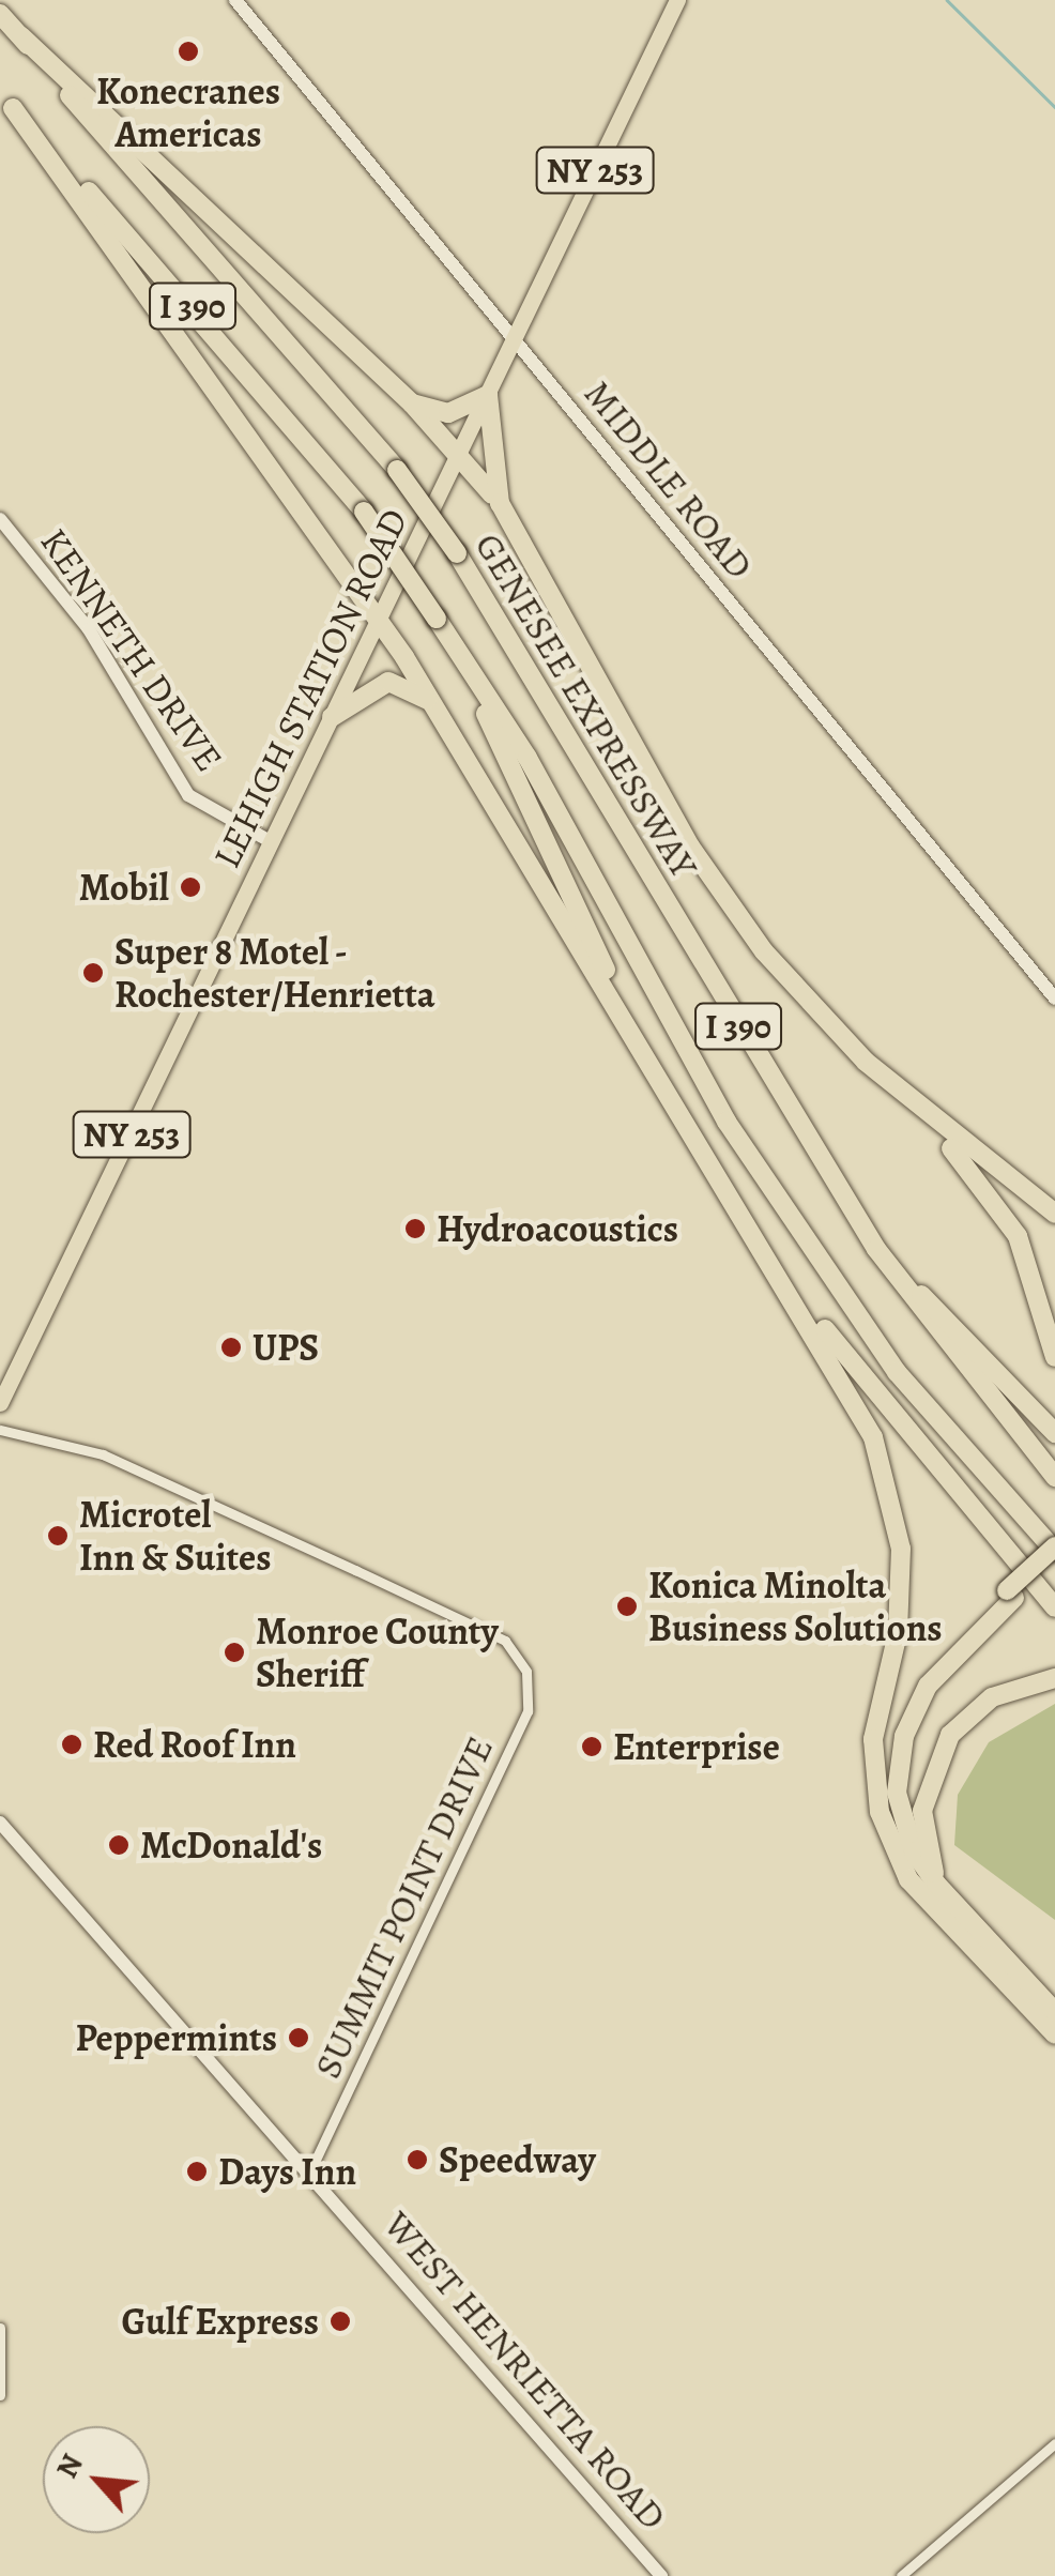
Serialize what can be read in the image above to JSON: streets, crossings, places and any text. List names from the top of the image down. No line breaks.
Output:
{"streets":{"highway":["I 390","GENESEE EXPRESSWAY"],"main road":["NY 253","LEHIGH STATION ROAD"],"street":["MIDDLE ROAD","KENNETH DRIVE","SUMMIT POINT DRIVE","WEST HENRIETTA ROAD"]},"crossings":[["MIDDLE ROAD","LEHIGH STATION ROAD"],["KENNETH DRIVE","LEHIGH STATION ROAD"],["SUMMIT POINT DRIVE","WEST HENRIETTA ROAD"]],"places":["Konecranes Americas","Mobil","Super 8 Motel - Rochester/Henrietta","Hydroacoustics","UPS","Microtel Inn & Suites","Konica Minolta Business Solutions","Monroe County Sheriff","Red Roof Inn","Enterprise","McDonald's","Peppermints","Speedway","Days Inn","Gulf Express"],"north":"top left"}
